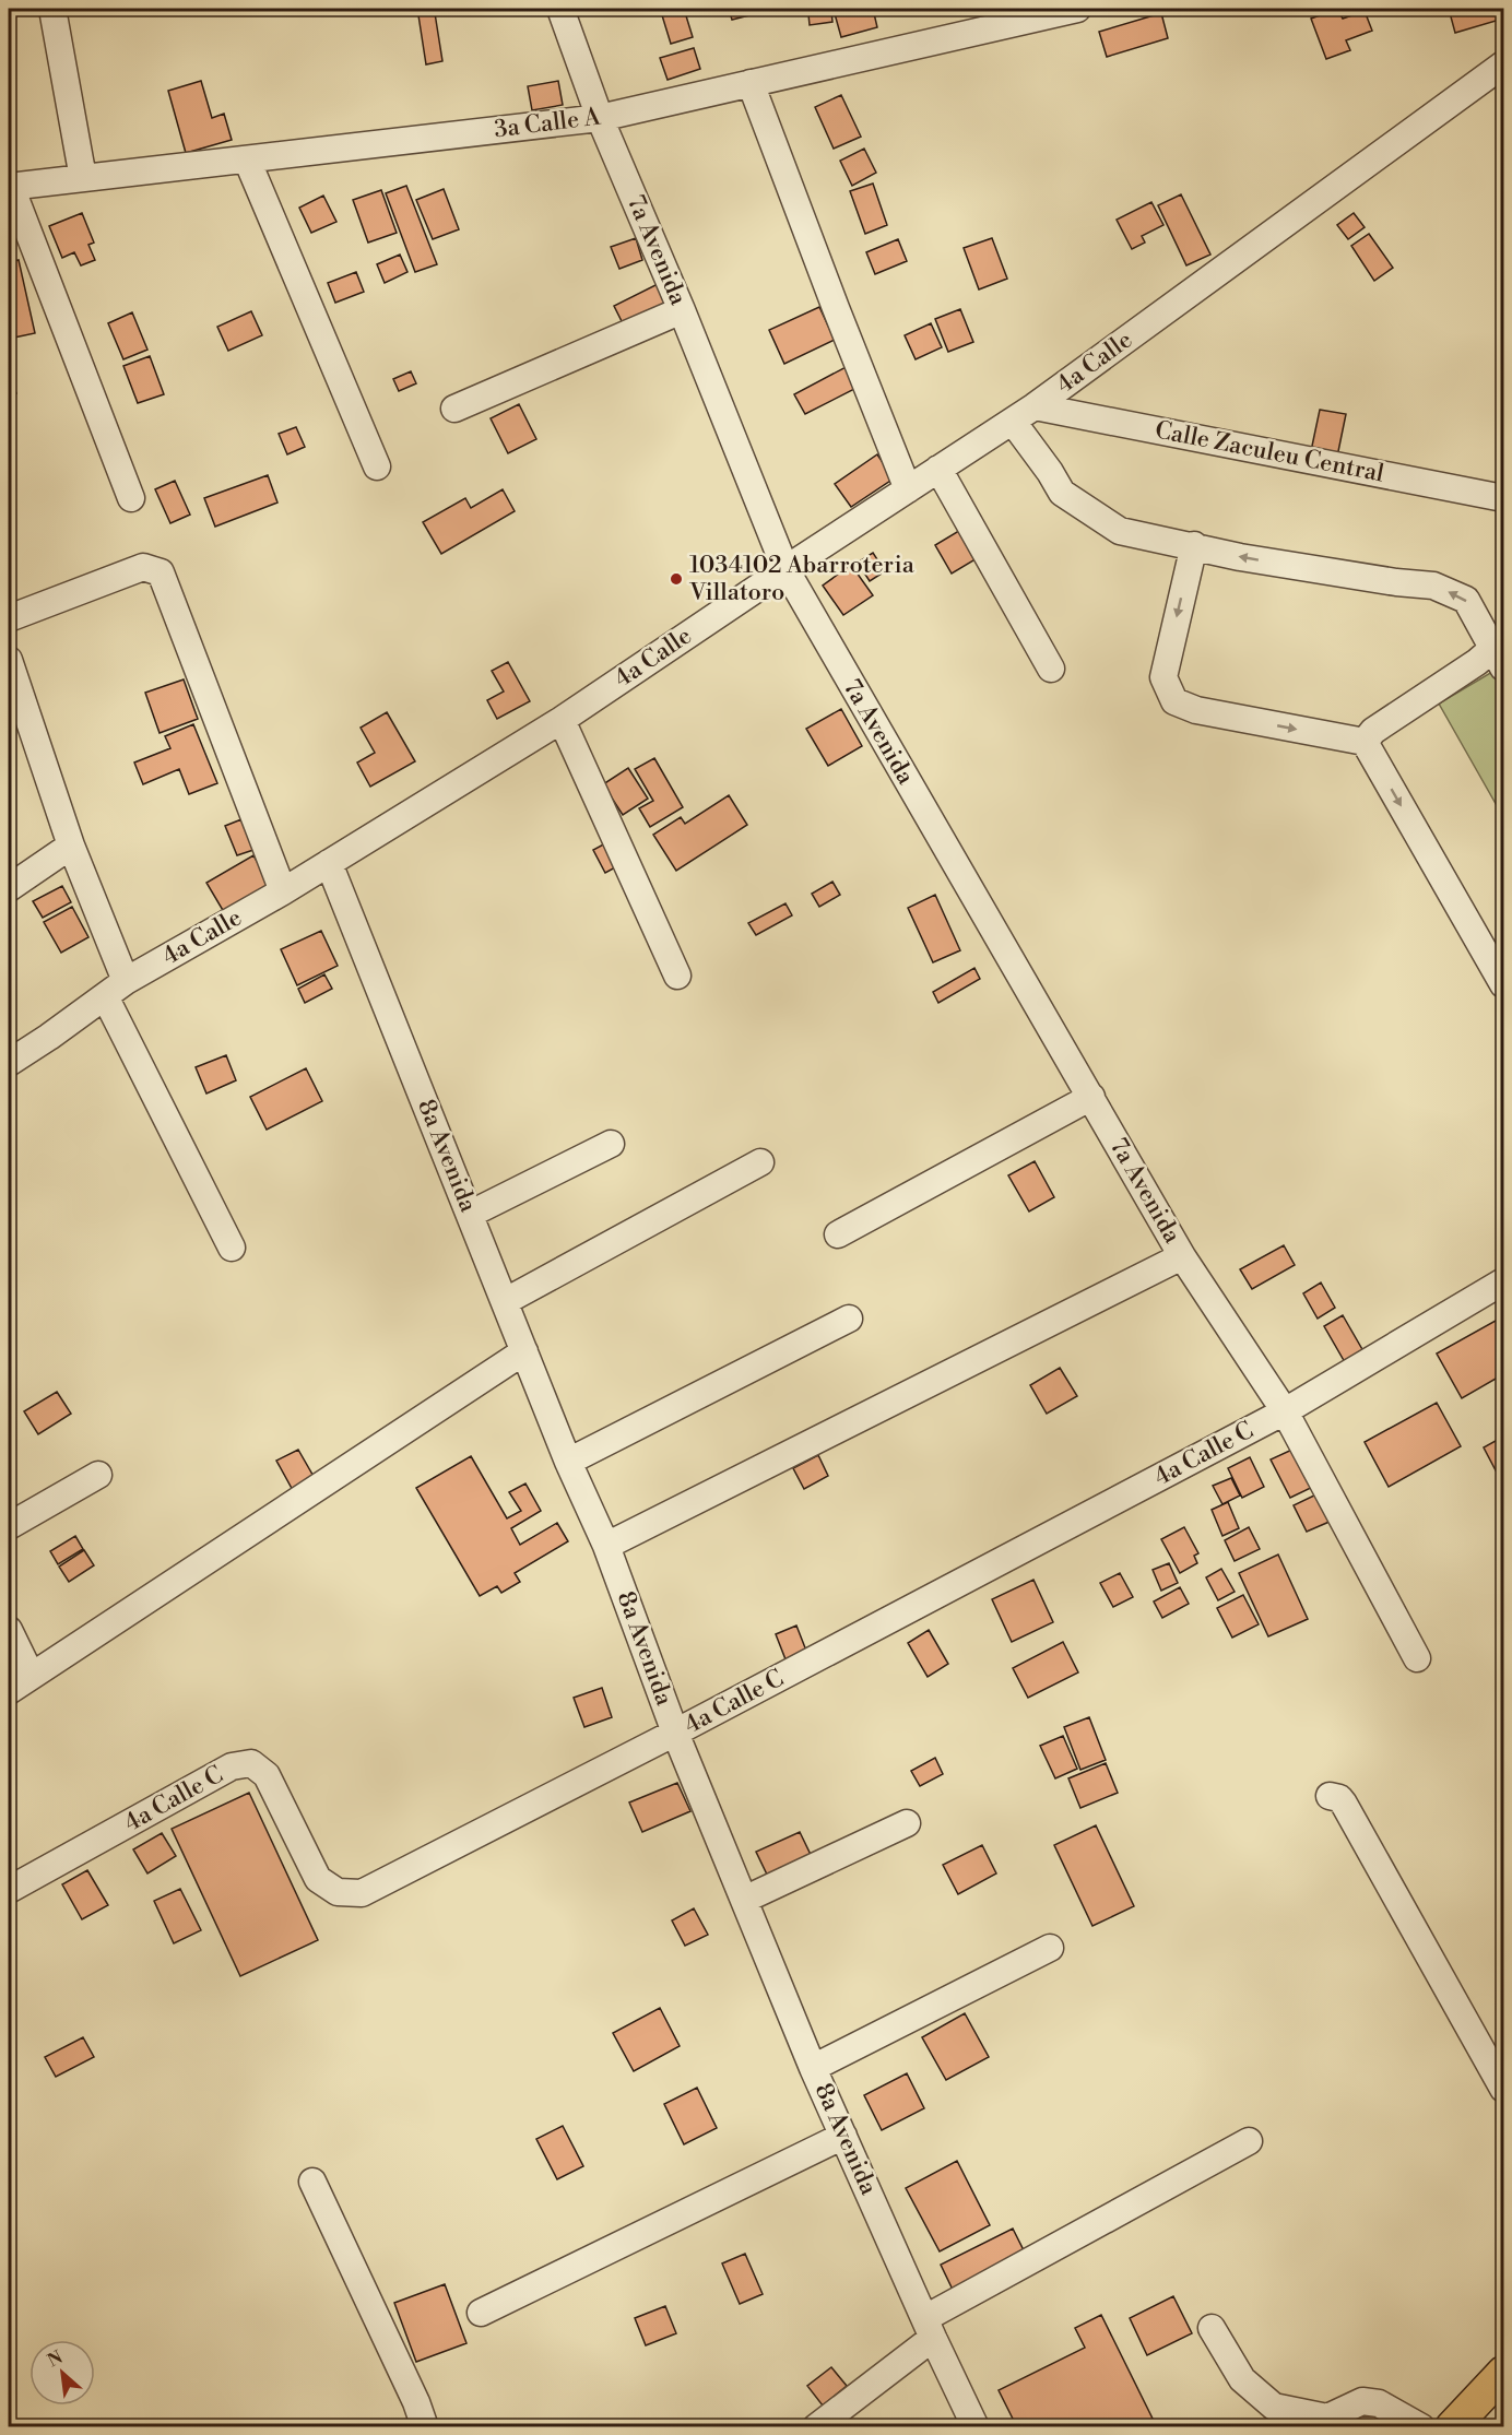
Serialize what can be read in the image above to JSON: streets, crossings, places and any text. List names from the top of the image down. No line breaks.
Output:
{"streets":{"street":["3a Calle A","7a Avenida","4a Calle","Calle Zaculeu Central","8a Avenida","4a Calle C"]},"crossings":[["3a Calle A","7a Avenida"],["7a Avenida","4a Calle"],["7a Avenida","4a Calle C"],["4a Calle","Calle Zaculeu Central"],["4a Calle","8a Avenida"],["8a Avenida","4a Calle C"]],"places":["1034102 Abarroteria Villatoro"],"north":"top left"}
